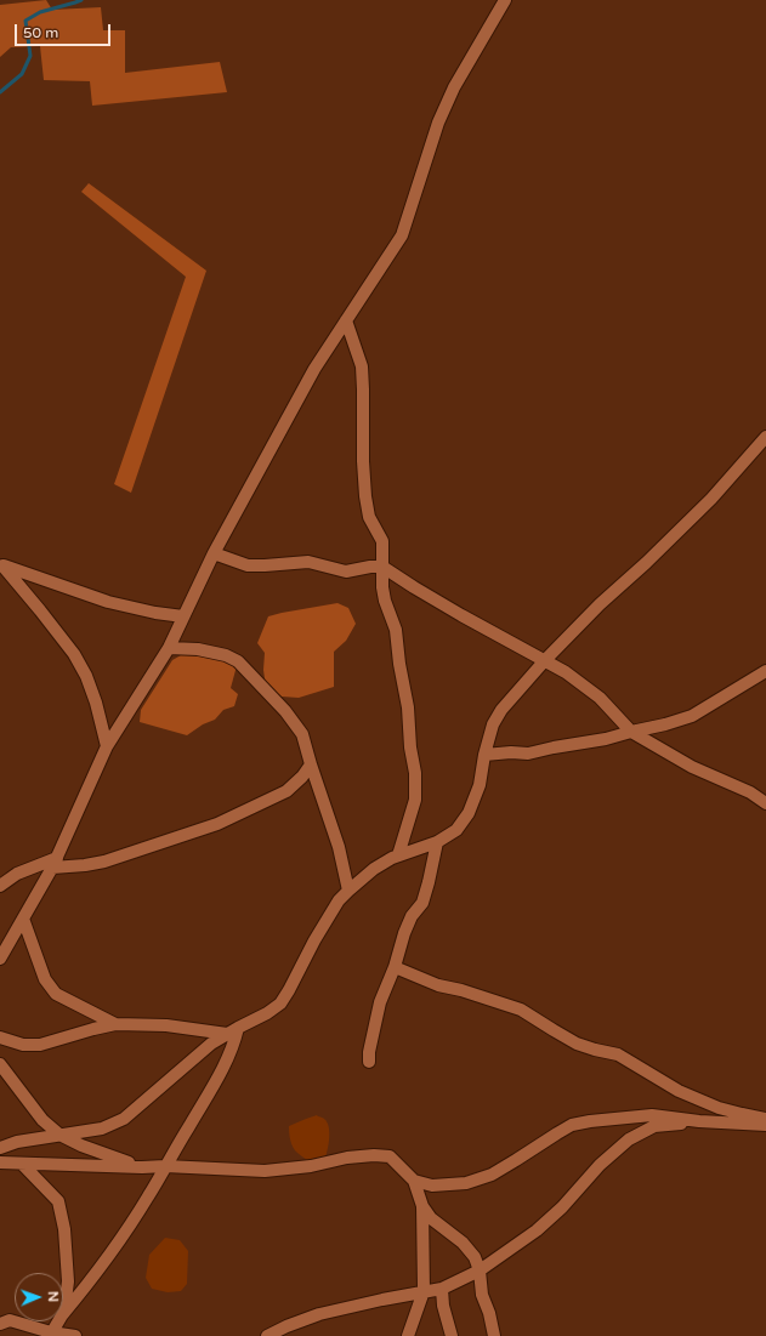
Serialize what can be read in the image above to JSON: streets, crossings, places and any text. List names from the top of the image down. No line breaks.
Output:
{"scale_bar":"50 m","north":"right"}
